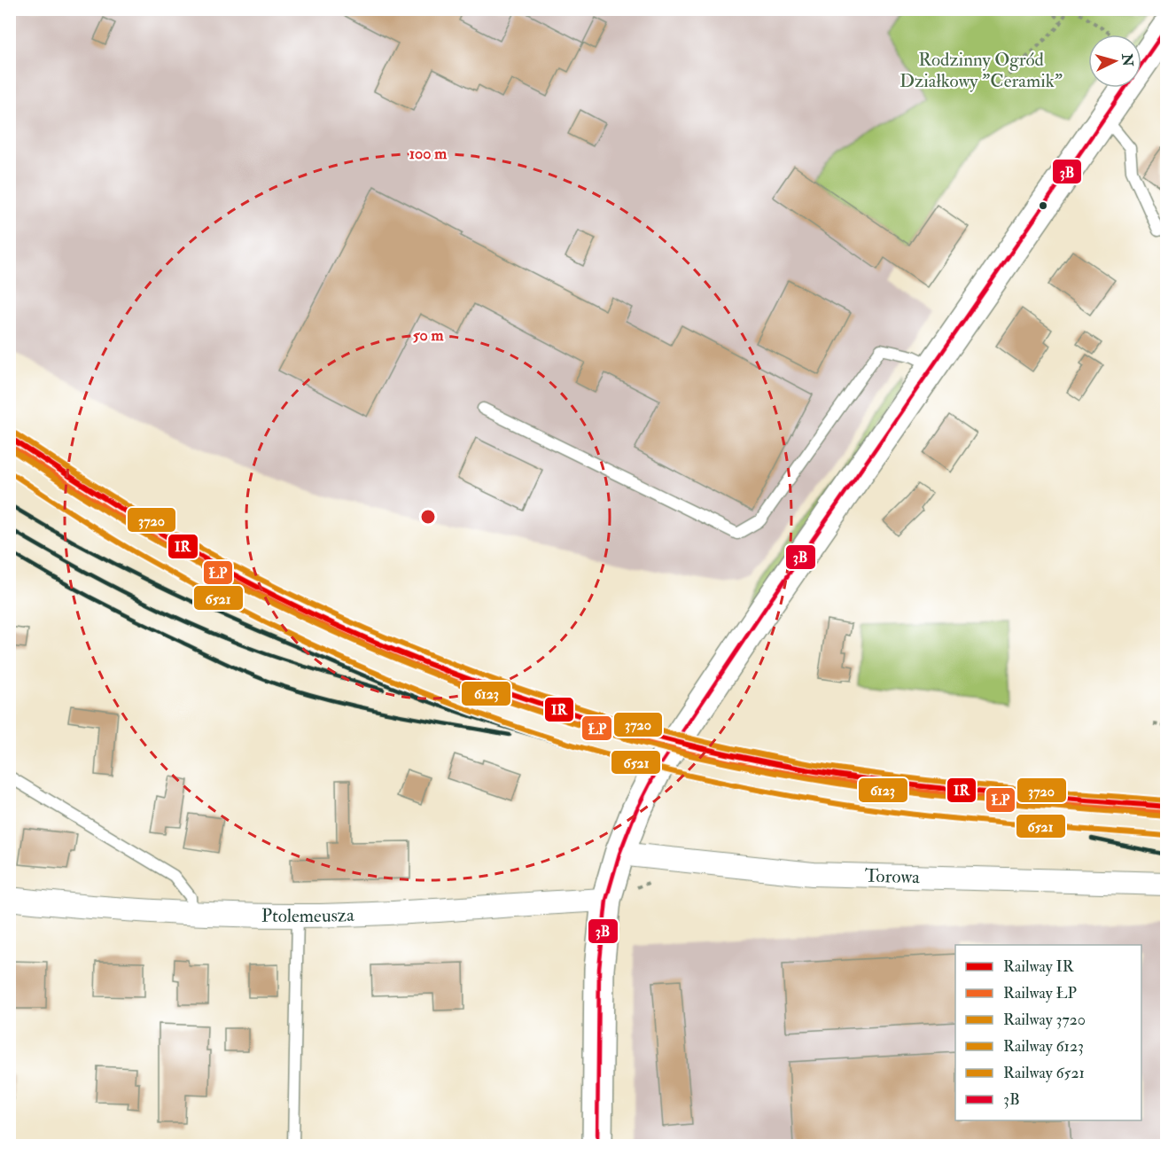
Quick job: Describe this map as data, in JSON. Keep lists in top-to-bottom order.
{
  "streets": {
    "street": ["Torowa", "Ptolemeusza"]
  },
  "parks": ["Rodzinny Ogród Działkowy \"Ceramik\""],
  "lines": [
    "transit line 3B",
    "rail line 3720",
    "rail line IR",
    "rail line ŁP",
    "rail line 6123",
    "rail line 6521"
  ],
  "legend": [
    "Railway IR",
    "Railway ŁP",
    "Railway 3720",
    "Railway 6123",
    "Railway 6521",
    "3B"
  ],
  "north": "right",
  "rings": ["100 m", "50 m"]
}
